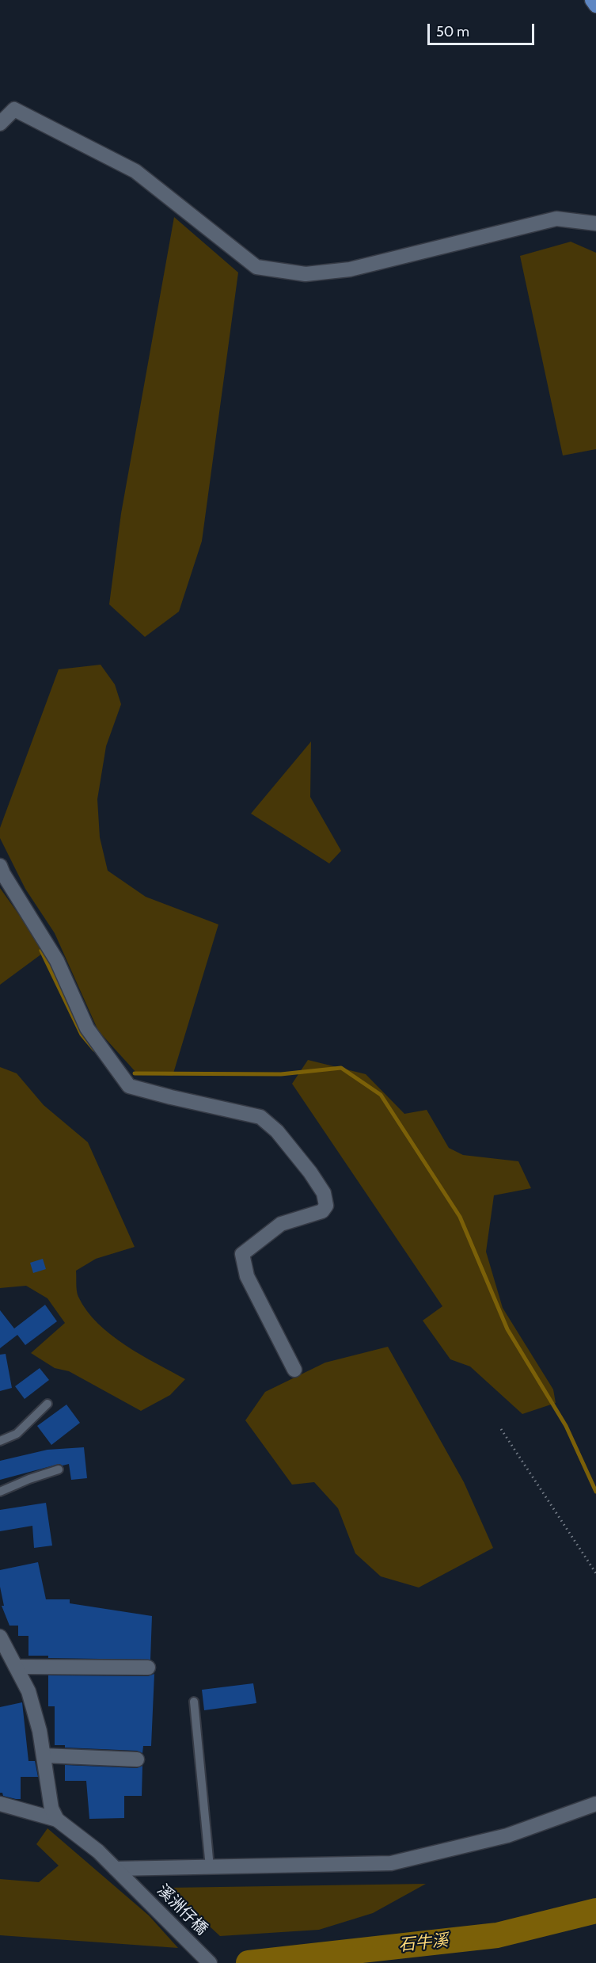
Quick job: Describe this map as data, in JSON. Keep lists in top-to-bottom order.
{
  "streets": {
    "street": ["溪洲仔橋"]
  },
  "water": ["石牛溪"],
  "scale_bar": "50 m"
}
